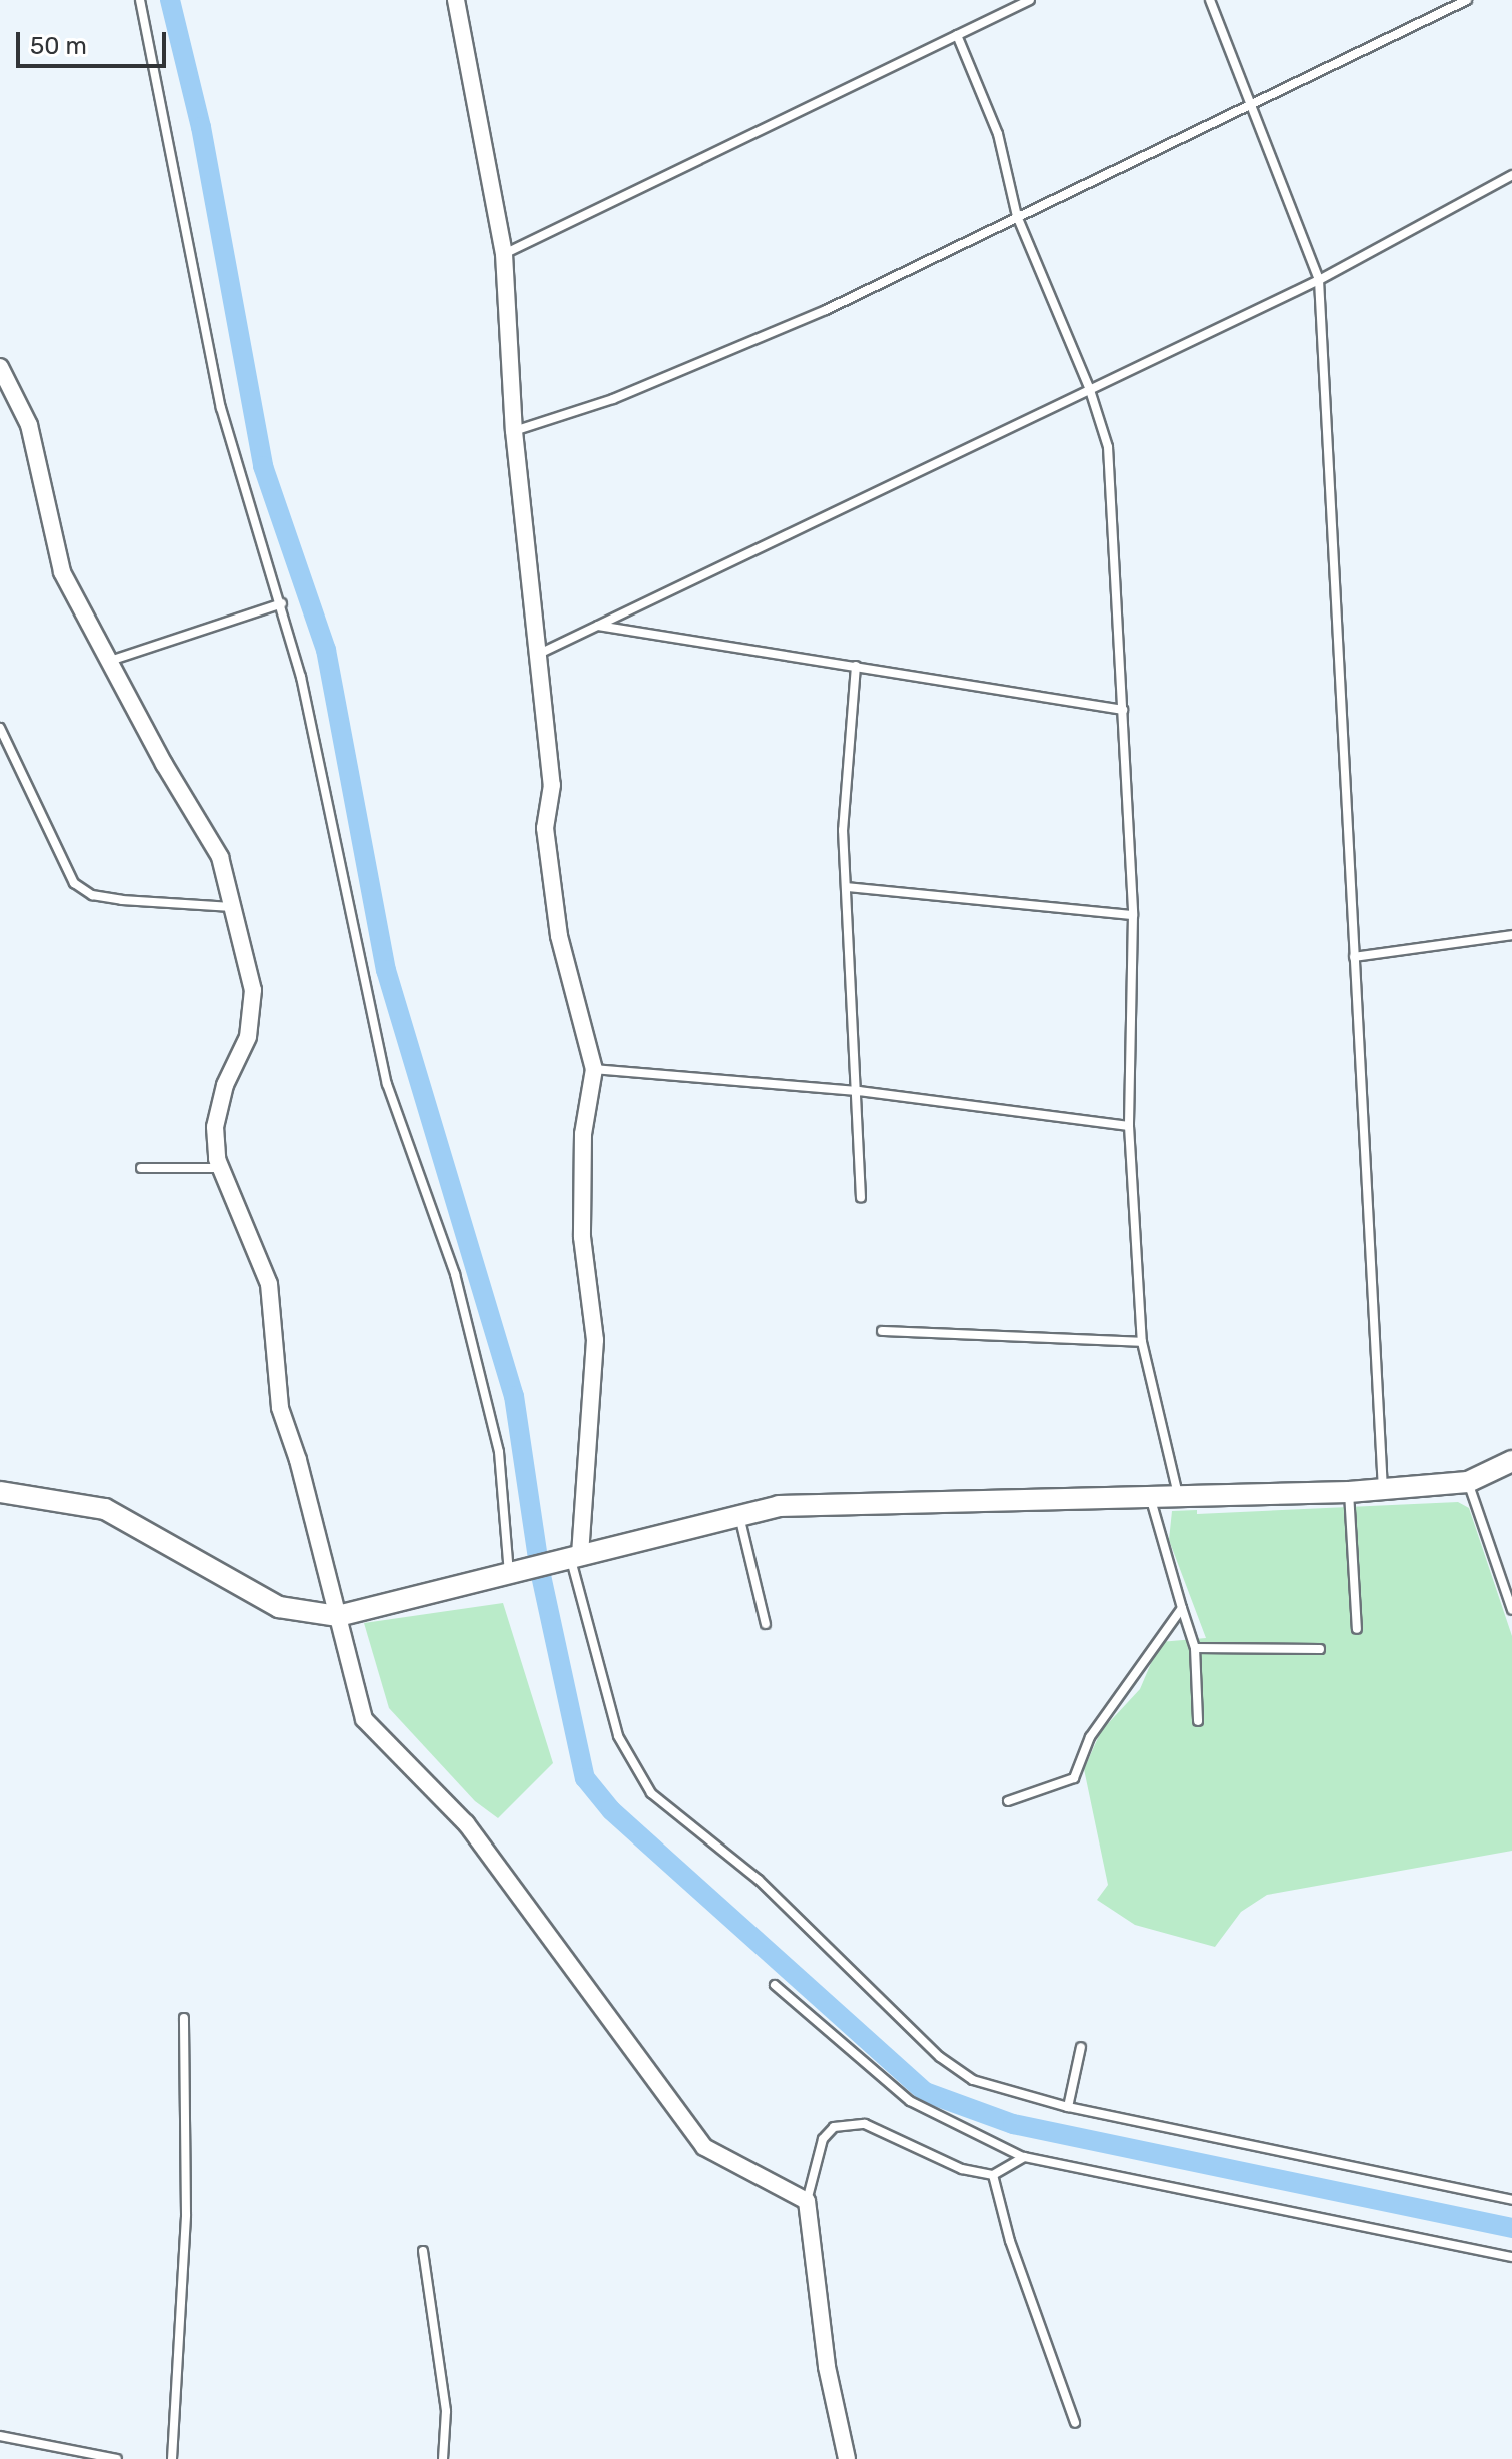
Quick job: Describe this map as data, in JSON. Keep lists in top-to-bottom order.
{
  "scale_bar": "50 m"
}
